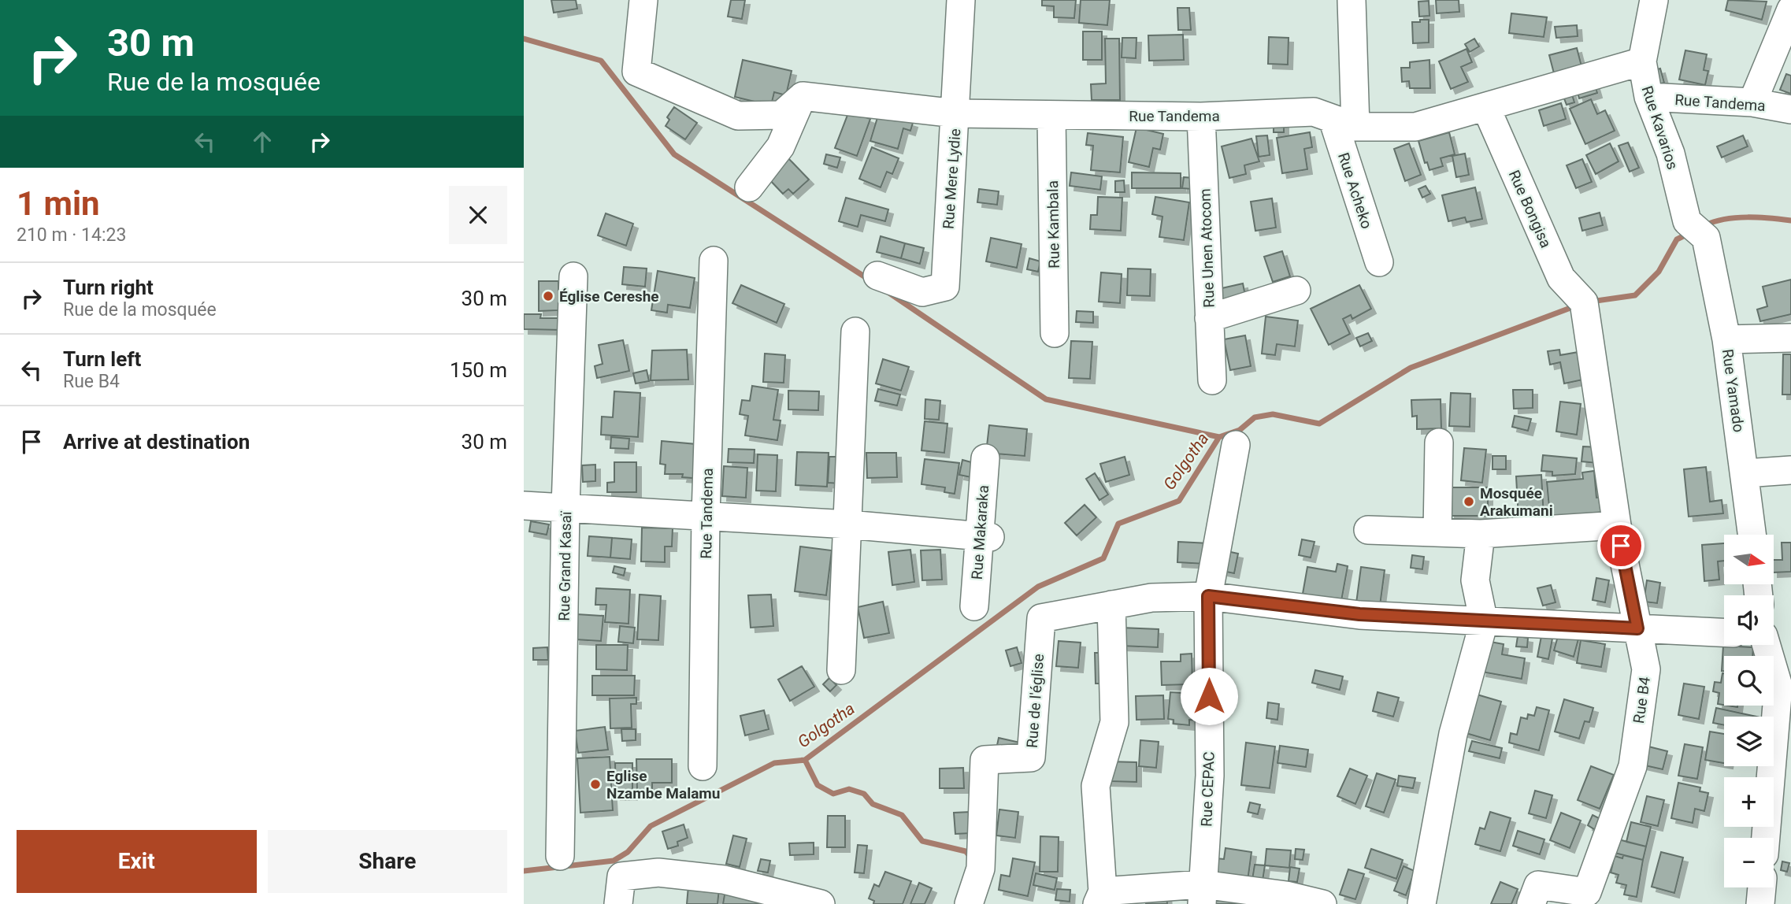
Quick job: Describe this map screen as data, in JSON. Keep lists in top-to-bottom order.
{
  "streets": {
    "street": [
      "Rue Tandema",
      "Rue Kavarios",
      "Rue Mere Lydie",
      "Rue Acheko",
      "Rue Bongisa",
      "Rue Kambala",
      "Rue Unen Atocom",
      "Rue Yamado",
      "Rue Makaraka",
      "Rue Grand Kasaï",
      "Rue B4",
      "Rue de l'église",
      "Rue CEPAC"
    ]
  },
  "crossings": [
    ["Rue Tandema", "Rue Kavarios"],
    ["Rue Tandema", "Rue Mere Lydie"],
    ["Rue Tandema", "Rue Acheko"],
    ["Rue Tandema", "Rue Bongisa"],
    ["Rue Tandema", "Rue Kambala"],
    ["Rue Tandema", "Rue Unen Atocom"],
    ["Rue Kavarios", "Rue Yamado"],
    ["Rue Bongisa", "Rue B4"]
  ],
  "water": ["Golgotha"],
  "places": ["Église Cereshe", "Mosquée Arakumani", "Eglise Nzambe Malamu"],
  "north": "right",
  "page": {
    "turn": ["30 m", "Rue de la mosquée"],
    "heading": ["1 min", "210 m · 14:23"],
    "list": [
      {
        "name": "Turn right",
        "note": "Rue de la mosquée",
        "value": "30 m"
      },
      {
        "name": "Turn left",
        "note": "Rue B4",
        "value": "150 m"
      },
      {
        "name": "Arrive at destination",
        "value": "30 m"
      }
    ],
    "map_buttons": ["+", "−"],
    "buttons": ["Exit", "Share"]
  }
}
